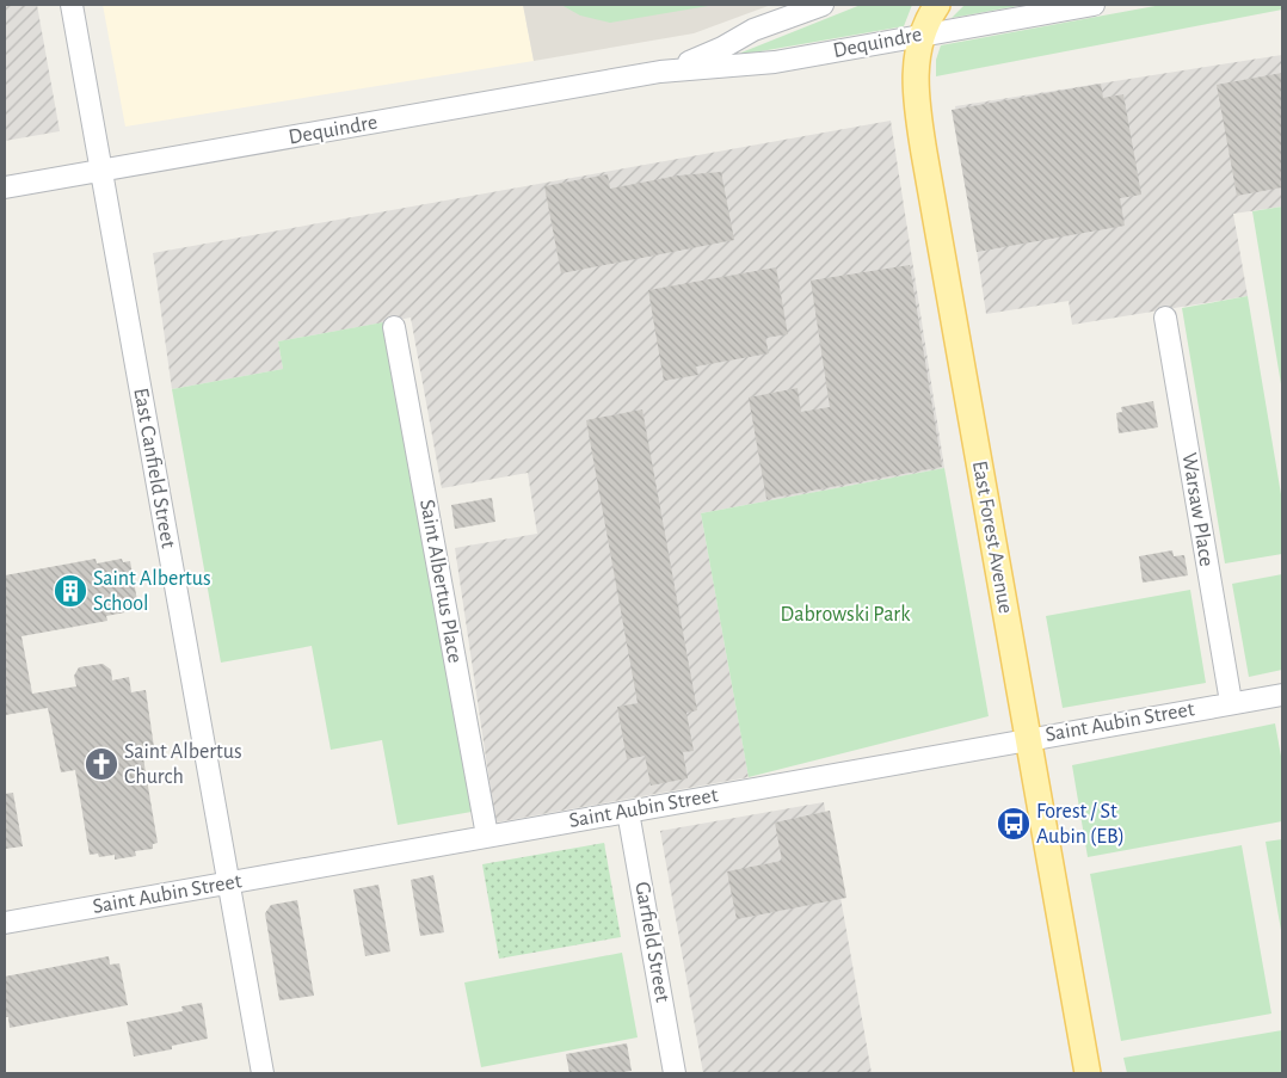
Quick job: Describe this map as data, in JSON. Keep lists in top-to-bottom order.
{
  "streets": {
    "main road": ["East Forest Avenue"],
    "street": [
      "Dequindre",
      "East Canfield Street",
      "Warsaw Place",
      "Saint Albertus Place",
      "Saint Aubin Street",
      "Garfield Street"
    ]
  },
  "crossings": [
    ["Dequindre", "East Canfield Street"],
    ["Dequindre", "East Forest Avenue"],
    ["East Canfield Street", "Saint Aubin Street"],
    ["Warsaw Place", "Saint Aubin Street"],
    ["East Forest Avenue", "Saint Aubin Street"],
    ["Saint Albertus Place", "Saint Aubin Street"],
    ["Saint Aubin Street", "Garfield Street"]
  ],
  "parks": ["Dabrowski Park"],
  "places": {
    "building": ["Saint Albertus School"],
    "church": ["Saint Albertus Church"],
    "bus stop": ["Forest / St Aubin (EB)"]
  }
}
